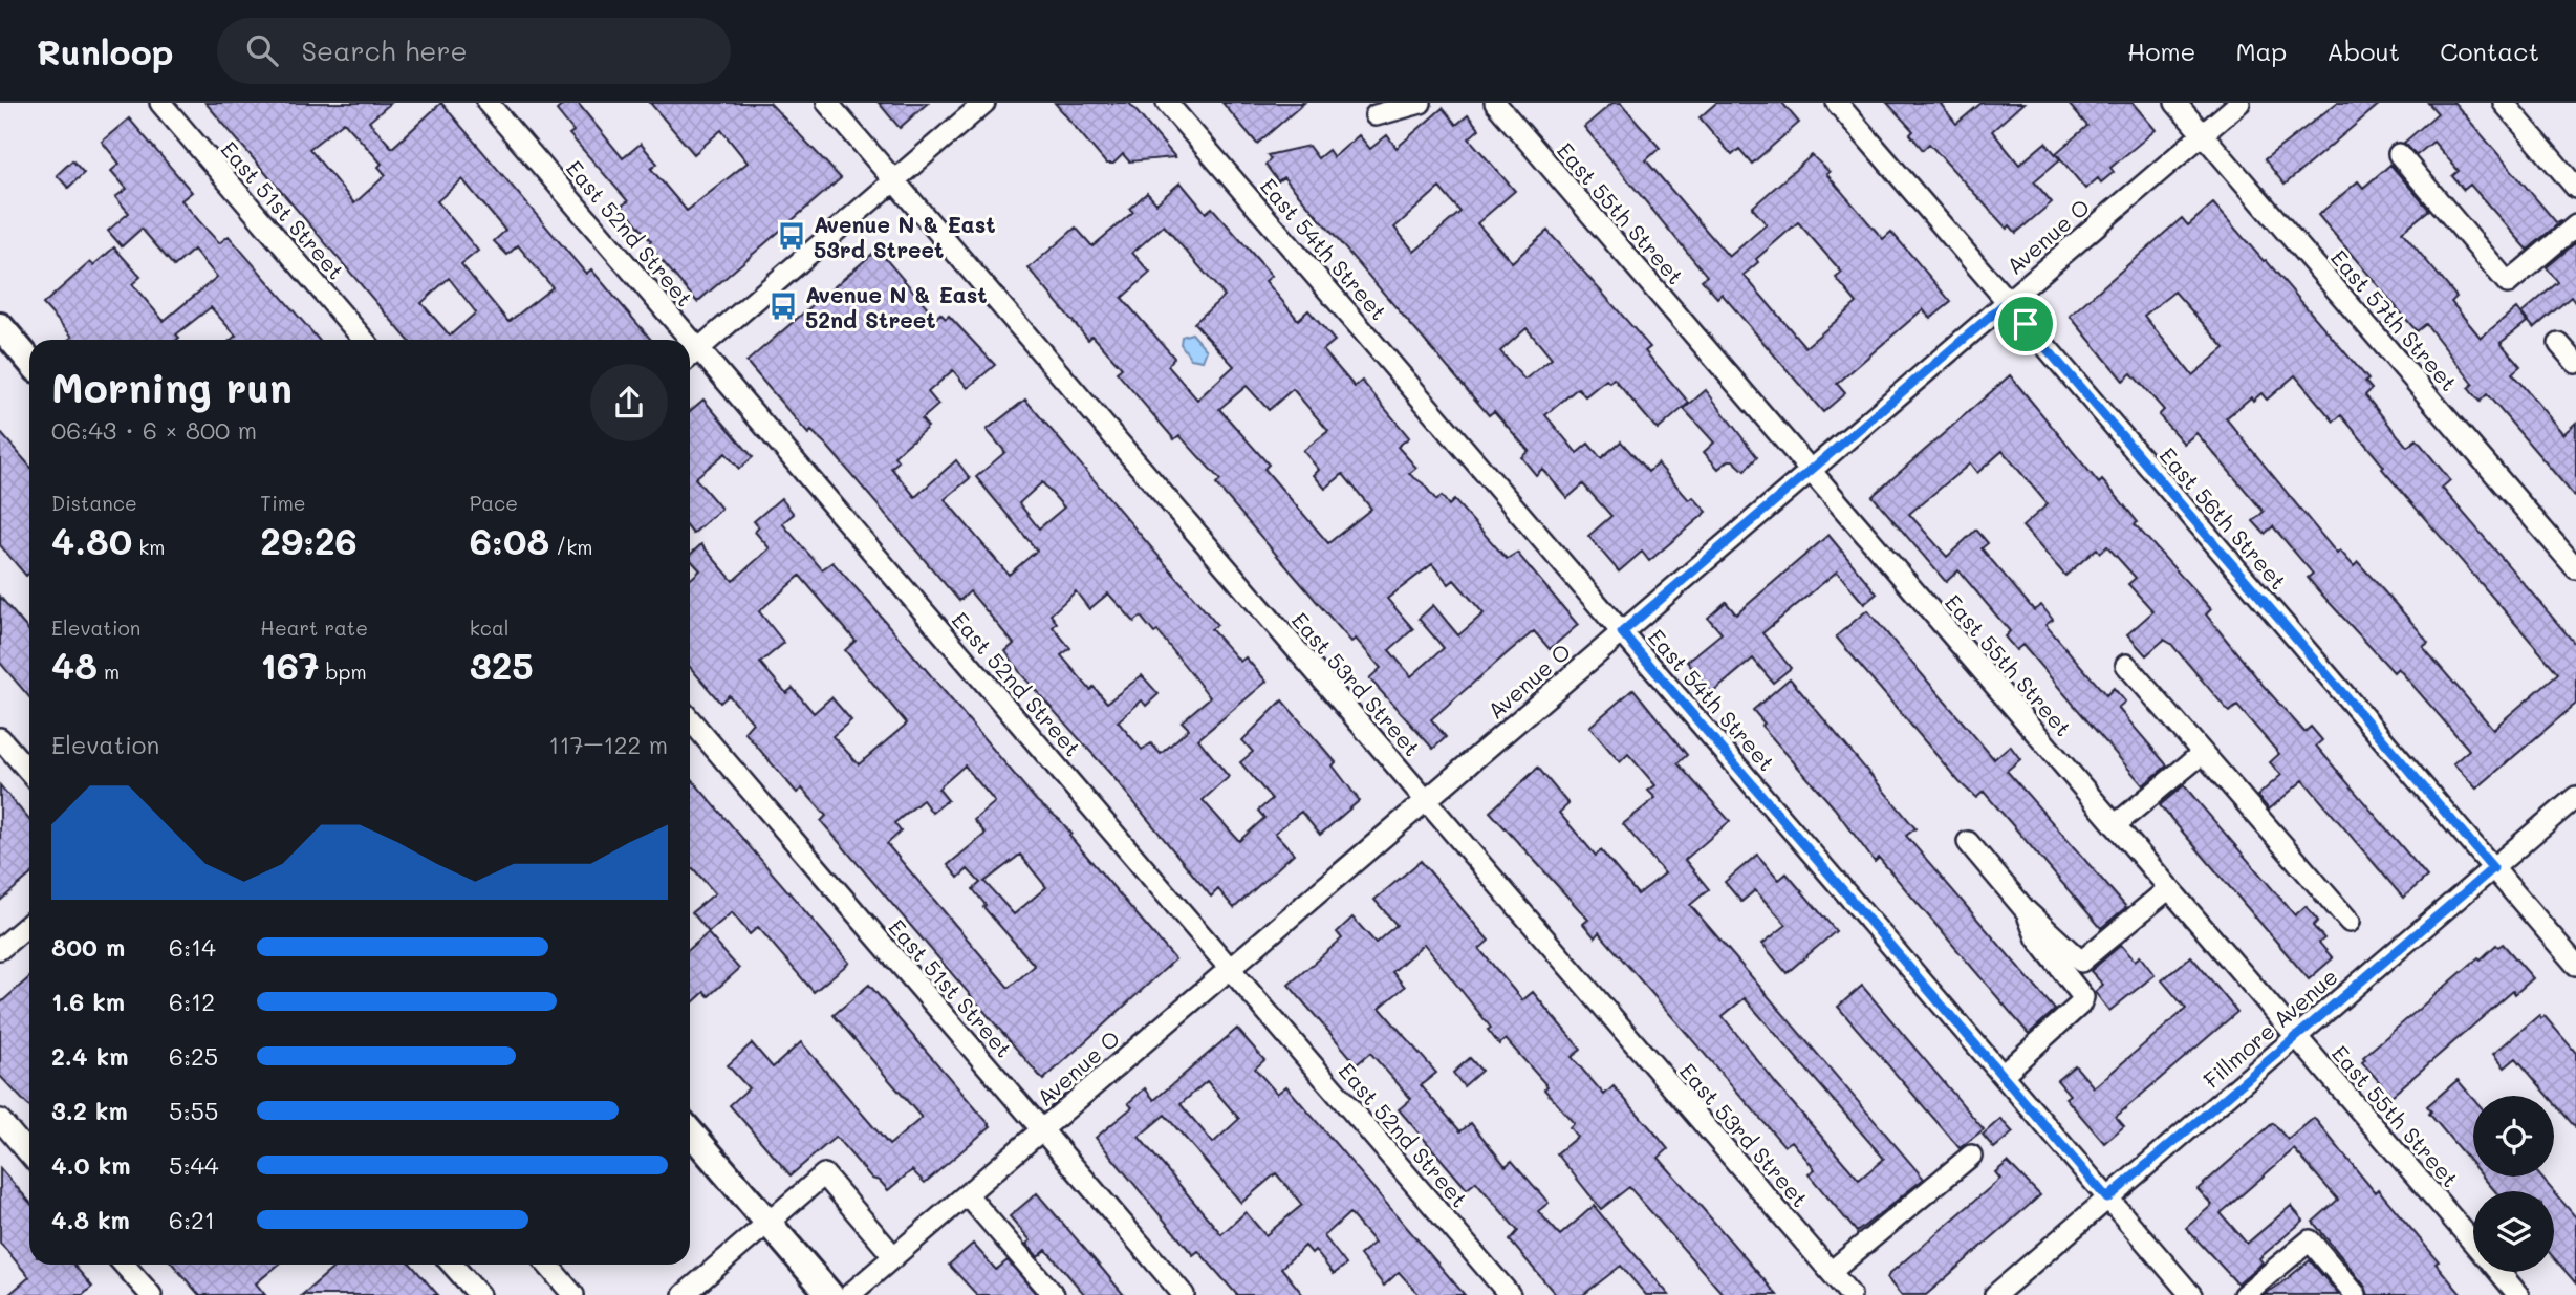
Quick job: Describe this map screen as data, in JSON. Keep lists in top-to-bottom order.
{
  "streets": {
    "street": [
      "East 51st Street",
      "East 55th Street",
      "East 52nd Street",
      "Avenue O",
      "East 54th Street",
      "East 57th Street",
      "East 56th Street",
      "East 53rd Street",
      "Fillmore Avenue"
    ]
  },
  "crossings": [
    ["East 51st Street", "Avenue O"],
    ["East 55th Street", "Avenue O"],
    ["East 55th Street", "Fillmore Avenue"],
    ["East 52nd Street", "Avenue O"],
    ["Avenue O", "East 54th Street"],
    ["Avenue O", "East 57th Street"],
    ["Avenue O", "East 56th Street"],
    ["Avenue O", "East 53rd Street"],
    ["East 54th Street", "Fillmore Avenue"],
    ["East 56th Street", "Fillmore Avenue"]
  ],
  "places": {
    "bus stop": ["Avenue N & East 53rd Street", "Avenue N & East 52nd Street"]
  },
  "page": {
    "header": "Runloop",
    "search": "Search here",
    "nav": [
      "Home",
      "Map",
      "About",
      "Contact"
    ],
    "heading": ["Morning run", "06:43 · 6 × 800 m"],
    "stats": [
      ["Distance", "4.80 km"],
      ["Time", "29:26"],
      ["Pace", "6:08 /km"],
      ["Elevation", "48 m"],
      ["Heart rate", "167 bpm"],
      ["kcal", "325"]
    ],
    "chart": ["Elevation", "117–122 m"],
    "list": [
      {
        "name": "800 m",
        "note": "6:14"
      },
      {
        "name": "1.6 km",
        "note": "6:12"
      },
      {
        "name": "2.4 km",
        "note": "6:25"
      },
      {
        "name": "3.2 km",
        "note": "5:55"
      },
      {
        "name": "4.0 km",
        "note": "5:44"
      },
      {
        "name": "4.8 km",
        "note": "6:21"
      }
    ]
  }
}
